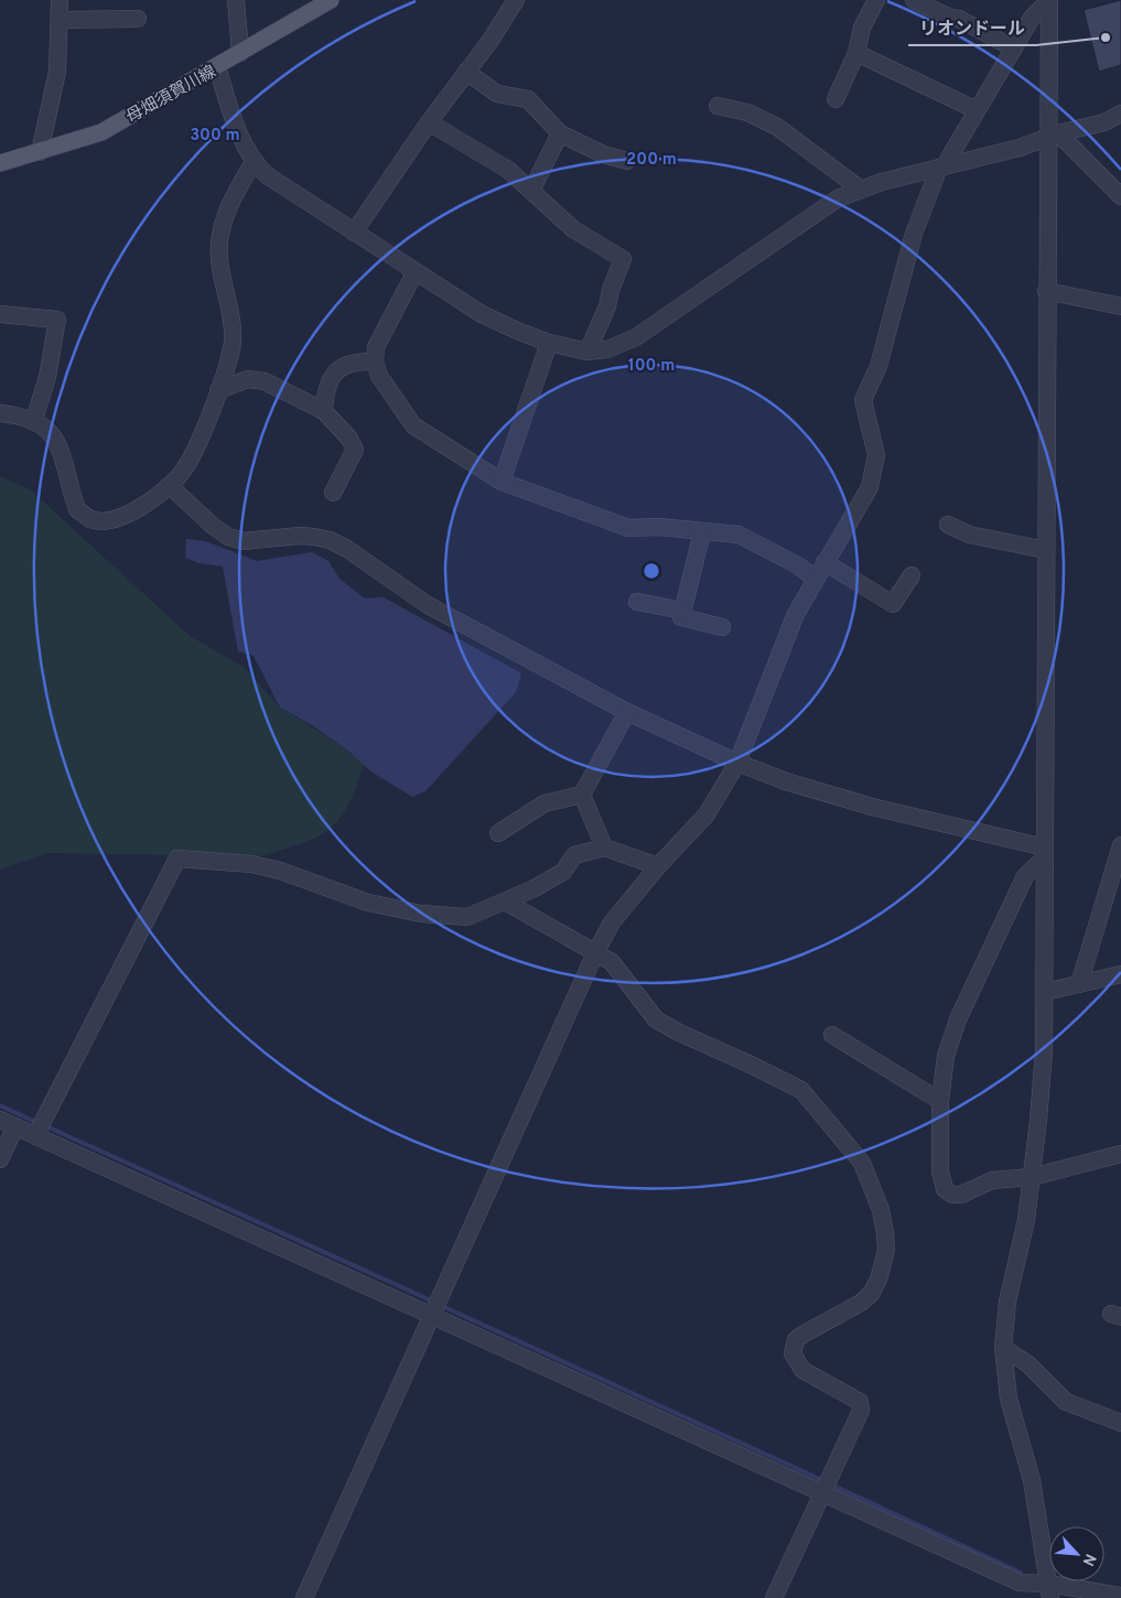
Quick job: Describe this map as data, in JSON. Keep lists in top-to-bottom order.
{
  "streets": {
    "main road": ["母畑須賀川線"]
  },
  "places": ["リオンドール"],
  "north": "bottom right",
  "rings": ["300 m", "200 m", "100 m"]
}
